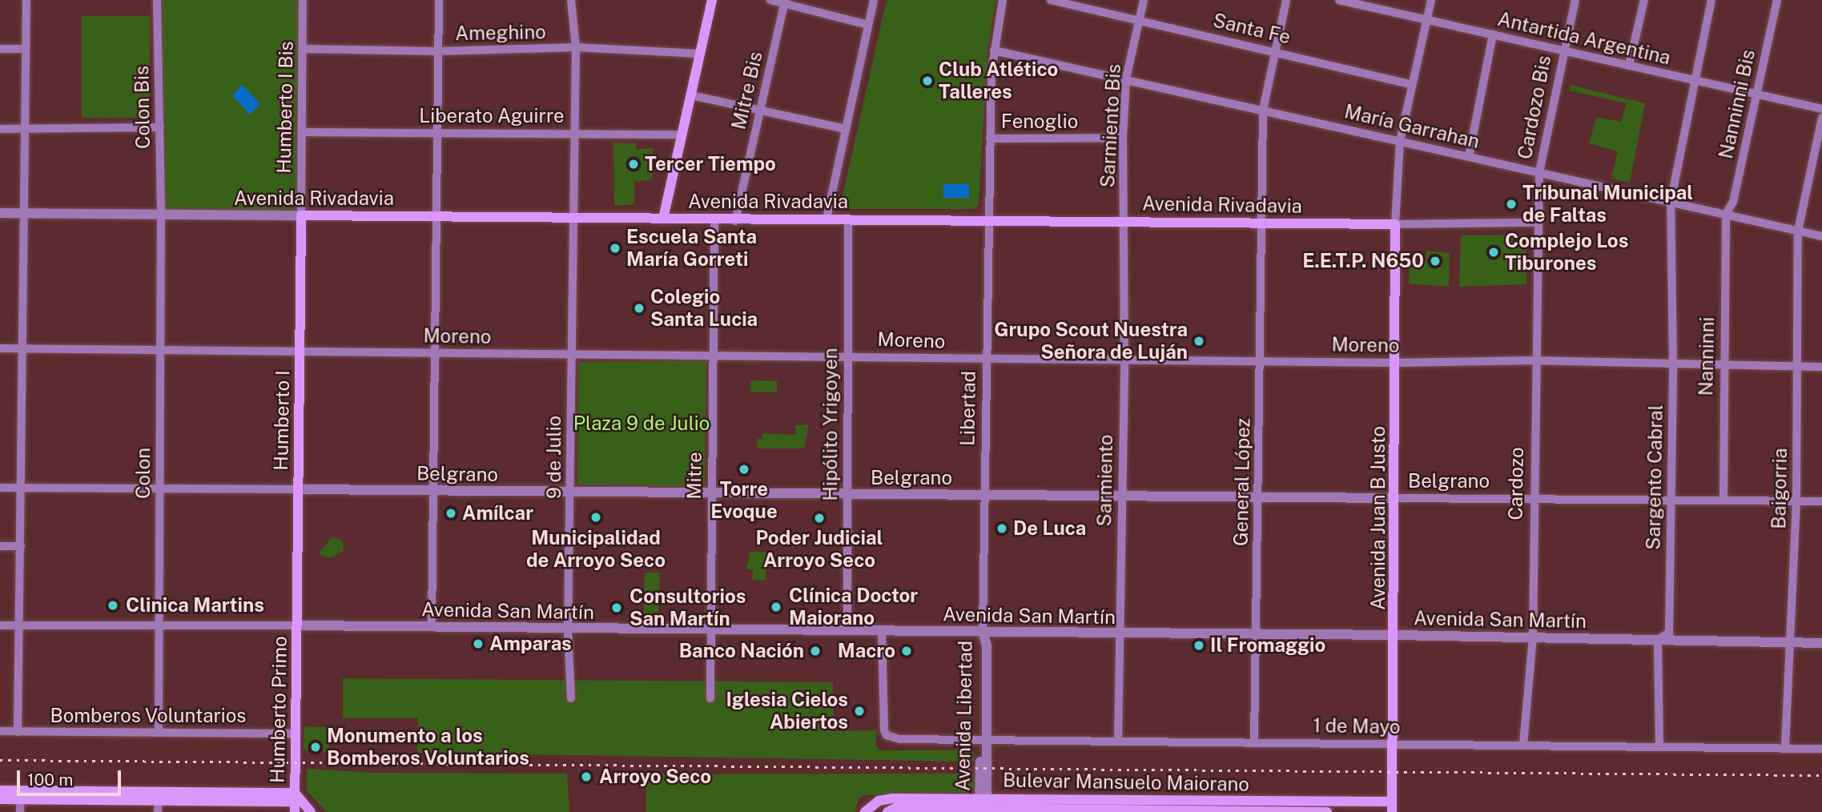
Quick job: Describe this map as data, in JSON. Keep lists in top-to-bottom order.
{
  "streets": {
    "main road": [
      "Avenida Rivadavia",
      "Humberto I",
      "Avenida Juan B Justo",
      "Humberto Primo",
      "Bulevar Mansuelo Maiorano"
    ],
    "street": [
      "Santa Fe",
      "Ameghino",
      "Antartida Argentina",
      "Mitre Bis",
      "Nanninni Bis",
      "Colon Bis",
      "Humberto I Bis",
      "Cardozo Bis",
      "Liberato Aguirre",
      "Fenoglio",
      "Sarmiento Bis",
      "María Garrahan",
      "Moreno",
      "Nanninni",
      "Libertad",
      "Hipólito Yrigoyen",
      "9 de Julio",
      "Colon",
      "Belgrano",
      "Mitre",
      "Sargento Cabral",
      "Sarmiento",
      "General López",
      "Cardozo",
      "Baigorria",
      "Avenida San Martín",
      "Bomberos Voluntarios",
      "Avenida Libertad",
      "1 de Mayo"
    ]
  },
  "crossings": [
    ["Santa Fe", "Sarmiento Bis"],
    ["Santa Fe", "General López"],
    ["Ameghino", "Humberto I Bis"],
    ["Ameghino", "9 de Julio"],
    ["Antartida Argentina", "Nanninni Bis"],
    ["Antartida Argentina", "Cardozo Bis"],
    ["Antartida Argentina", "Sargento Cabral"],
    ["Mitre Bis", "Avenida Rivadavia"],
    ["Nanninni Bis", "María Garrahan"],
    ["Nanninni Bis", "Nanninni"],
    ["Colon Bis", "Avenida Rivadavia"],
    ["Colon Bis", "Colon"],
    ["Humberto I Bis", "Liberato Aguirre"],
    ["Humberto I Bis", "Avenida Rivadavia"],
    ["Humberto I Bis", "Humberto I"],
    ["Cardozo Bis", "María Garrahan"],
    ["Cardozo Bis", "Avenida Rivadavia"],
    ["Cardozo Bis", "Cardozo"],
    ["Liberato Aguirre", "9 de Julio"],
    ["Fenoglio", "Sarmiento Bis"],
    ["Fenoglio", "Libertad"],
    ["Sarmiento Bis", "María Garrahan"],
    ["Sarmiento Bis", "Avenida Rivadavia"],
    ["Sarmiento Bis", "Sarmiento"],
    ["María Garrahan", "Nanninni"],
    ["María Garrahan", "Libertad"],
    ["María Garrahan", "Sargento Cabral"],
    ["María Garrahan", "General López"],
    ["María Garrahan", "Baigorria"],
    ["Avenida Rivadavia", "Libertad"],
    ["Avenida Rivadavia", "Humberto I"],
    ["Avenida Rivadavia", "Hipólito Yrigoyen"],
    ["Avenida Rivadavia", "9 de Julio"],
    ["Avenida Rivadavia", "Colon"],
    ["Avenida Rivadavia", "Mitre"],
    ["Avenida Rivadavia", "Sarmiento"],
    ["Avenida Rivadavia", "General López"],
    ["Avenida Rivadavia", "Cardozo"],
    ["Avenida Rivadavia", "Avenida Juan B Justo"],
    ["Moreno", "Nanninni"],
    ["Moreno", "Libertad"],
    ["Moreno", "Humberto I"],
    ["Moreno", "Hipólito Yrigoyen"],
    ["Moreno", "9 de Julio"],
    ["Moreno", "Colon"],
    ["Moreno", "Mitre"],
    ["Moreno", "Sargento Cabral"],
    ["Moreno", "Sarmiento"],
    ["Moreno", "General López"],
    ["Moreno", "Cardozo"],
    ["Moreno", "Baigorria"],
    ["Moreno", "Avenida Juan B Justo"],
    ["Nanninni", "Belgrano"],
    ["Libertad", "Belgrano"],
    ["Libertad", "Avenida San Martín"],
    ["Libertad", "Avenida Libertad"],
    ["Humberto I", "Belgrano"],
    ["Humberto I", "Avenida San Martín"],
    ["Humberto I", "Humberto Primo"],
    ["Hipólito Yrigoyen", "Belgrano"],
    ["Hipólito Yrigoyen", "Avenida San Martín"],
    ["9 de Julio", "Belgrano"],
    ["9 de Julio", "Avenida San Martín"],
    ["Colon", "Belgrano"],
    ["Colon", "Avenida San Martín"],
    ["Colon", "Bomberos Voluntarios"],
    ["Belgrano", "Mitre"],
    ["Belgrano", "Sargento Cabral"],
    ["Belgrano", "Sarmiento"],
    ["Belgrano", "General López"],
    ["Belgrano", "Cardozo"],
    ["Belgrano", "Baigorria"],
    ["Belgrano", "Avenida Juan B Justo"],
    ["Mitre", "Avenida San Martín"],
    ["Sargento Cabral", "Avenida San Martín"],
    ["Sargento Cabral", "1 de Mayo"],
    ["Sarmiento", "Avenida San Martín"],
    ["Sarmiento", "1 de Mayo"],
    ["General López", "Avenida San Martín"],
    ["General López", "1 de Mayo"],
    ["Cardozo", "Avenida San Martín"],
    ["Cardozo", "1 de Mayo"],
    ["Baigorria", "Avenida San Martín"],
    ["Baigorria", "1 de Mayo"],
    ["Avenida Juan B Justo", "Avenida San Martín"],
    ["Avenida Juan B Justo", "1 de Mayo"],
    ["Avenida Juan B Justo", "Bulevar Mansuelo Maiorano"],
    ["Avenida San Martín", "Humberto Primo"],
    ["Avenida San Martín", "Avenida Libertad"],
    ["Avenida San Martín", "1 de Mayo"],
    ["Humberto Primo", "Bomberos Voluntarios"],
    ["Avenida Libertad", "1 de Mayo"],
    ["Avenida Libertad", "Bulevar Mansuelo Maiorano"]
  ],
  "parks": ["Plaza 9 de Julio"],
  "places": [
    "Club Atlético Talleres",
    "Tercer Tiempo",
    "Tribunal Municipal de Faltas",
    "Escuela Santa María Gorreti",
    "Complejo Los Tiburones",
    "E.E.T.P. N650",
    "Colegio Santa Lucia",
    "Grupo Scout Nuestra Señora de Luján",
    "Torre Evoque",
    "Amílcar",
    "Municipalidad de Arroyo Seco",
    "Poder Judicial Arroyo Seco",
    "De Luca",
    "Clinica Martins",
    "Clínica Doctor Maiorano",
    "Consultorios San Martín",
    "Amparas",
    "Il Fromaggio",
    "Banco Nación",
    "Macro",
    "Iglesia Cielos Abiertos",
    "Monumento a los Bomberos Voluntarios",
    "Arroyo Seco"
  ],
  "scale_bar": "100 m"
}
